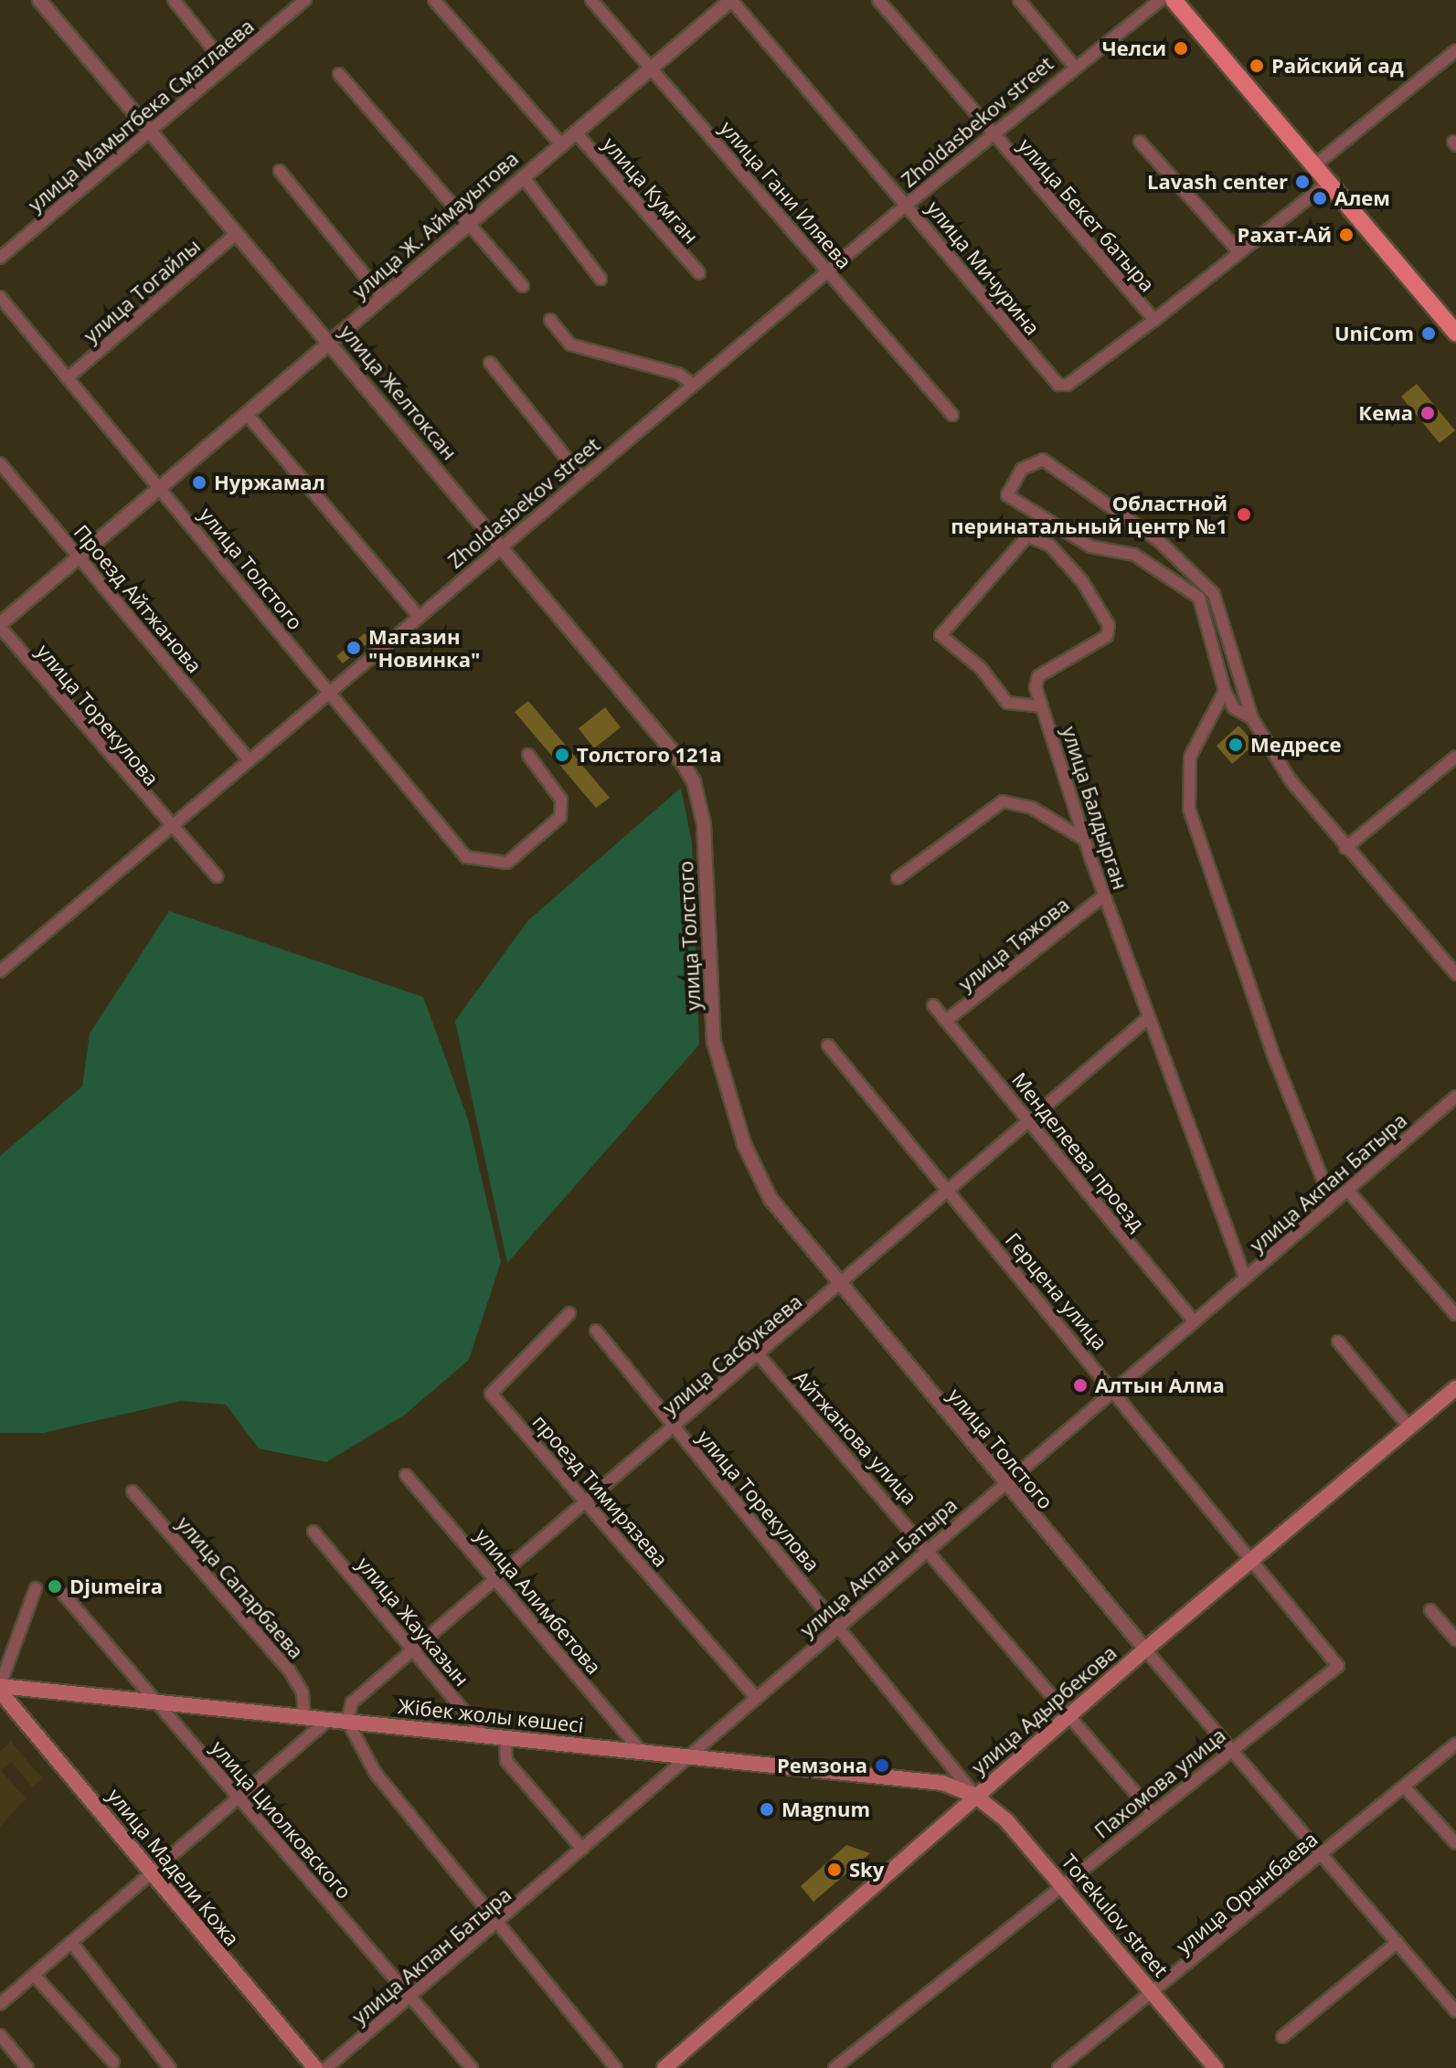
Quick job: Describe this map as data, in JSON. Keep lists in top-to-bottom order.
{
  "streets": {
    "main road": [
      "улица Адырбекова",
      "Жібек жолы көшесі",
      "улица Мадели Кожа",
      "Torekulov street"
    ],
    "street": [
      "улица Мамытбека Сматлаева",
      "Zholdasbekov street",
      "улица Кумган",
      "улица Гани Иляева",
      "улица Бекет батыра",
      "улица Ж. Аймауытова",
      "улица Мичурина",
      "улица Тогайлы",
      "улица Желтоксан",
      "улица Толстого",
      "Проезд Айтжанова",
      "улица Торекулова",
      "улица Балдырган",
      "улица Тяжова",
      "Менделеева проезд",
      "улица Акпан Батыра",
      "Герцена улица",
      "улица Сасбукаева",
      "Айтжанова улица",
      "проезд Тимирязева",
      "улица Сапарбаева",
      "улица Алимбетова",
      "улица Жауказын",
      "Пахомова улица",
      "улица Циолковского",
      "улица Орынбаева"
    ]
  },
  "crossings": [
    ["улица Мамытбека Сматлаева", "улица Желтоксан"],
    ["Zholdasbekov street", "улица Гани Иляева"],
    ["Zholdasbekov street", "улица Бекет батыра"],
    ["Zholdasbekov street", "улица Мичурина"],
    ["Zholdasbekov street", "улица Желтоксан"],
    ["Zholdasbekov street", "улица Толстого"],
    ["Zholdasbekov street", "Проезд Айтжанова"],
    ["Zholdasbekov street", "улица Торекулова"],
    ["улица Кумган", "улица Ж. Аймауытова"],
    ["улица Гани Иляева", "улица Ж. Аймауытова"],
    ["улица Бекет батыра", "улица Мичурина"],
    ["улица Ж. Аймауытова", "улица Мичурина"],
    ["улица Ж. Аймауытова", "улица Желтоксан"],
    ["улица Ж. Аймауытова", "улица Толстого"],
    ["улица Ж. Аймауытова", "Проезд Айтжанова"],
    ["улица Ж. Аймауытова", "улица Торекулова"],
    ["улица Тогайлы", "улица Желтоксан"],
    ["улица Тогайлы", "улица Толстого"],
    ["улица Желтоксан", "улица Толстого"],
    ["улица Толстого", "улица Акпан Батыра"],
    ["улица Толстого", "улица Сасбукаева"],
    ["улица Толстого", "улица Адырбекова"],
    ["улица Толстого", "Пахомова улица"],
    ["улица Толстого", "улица Орынбаева"],
    ["улица Торекулова", "улица Акпан Батыра"],
    ["улица Торекулова", "улица Сасбукаева"],
    ["улица Торекулова", "улица Адырбекова"],
    ["улица Торекулова", "Жібек жолы көшесі"],
    ["улица Торекулова", "Torekulov street"],
    ["улица Балдырган", "улица Тяжова"],
    ["улица Балдырган", "улица Акпан Батыра"],
    ["улица Балдырган", "улица Сасбукаева"],
    ["улица Тяжова", "Менделеева проезд"],
    ["Менделеева проезд", "улица Акпан Батыра"],
    ["Менделеева проезд", "улица Сасбукаева"],
    ["улица Акпан Батыра", "Герцена улица"],
    ["улица Акпан Батыра", "Айтжанова улица"],
    ["улица Акпан Батыра", "проезд Тимирязева"],
    ["улица Акпан Батыра", "Жібек жолы көшесі"],
    ["улица Акпан Батыра", "улица Циолковского"],
    ["Герцена улица", "улица Сасбукаева"],
    ["Герцена улица", "улица Адырбекова"],
    ["Герцена улица", "Пахомова улица"],
    ["улица Сасбукаева", "Айтжанова улица"],
    ["улица Сасбукаева", "проезд Тимирязева"],
    ["улица Сасбукаева", "улица Алимбетова"],
    ["улица Сасбукаева", "улица Жауказын"],
    ["улица Сасбукаева", "Жібек жолы көшесі"],
    ["Айтжанова улица", "улица Адырбекова"],
    ["Айтжанова улица", "Пахомова улица"],
    ["улица Сапарбаева", "Жібек жолы көшесі"],
    ["улица Алимбетова", "Жібек жолы көшесі"],
    ["улица Жауказын", "Жібек жолы көшесі"],
    ["улица Адырбекова", "Жібек жолы көшесі"],
    ["улица Адырбекова", "Torekulov street"],
    ["Жібек жолы көшесі", "улица Циолковского"],
    ["Жібек жолы көшесі", "Torekulov street"],
    ["Пахомова улица", "Torekulov street"],
    ["улица Орынбаева", "Torekulov street"]
  ],
  "places": [
    "Челси",
    "Райский сад",
    "Lavash center",
    "Алем",
    "Рахат-Ай",
    "UniCom",
    "Кема",
    "Нуржамал",
    "Областной перинатальный центр №1",
    "Магазин \"Новинка\"",
    "Медресе",
    "Толстого 121а",
    "Алтын Алма",
    "Djumeira",
    "Ремзона",
    "Magnum",
    "Sky"
  ]
}
